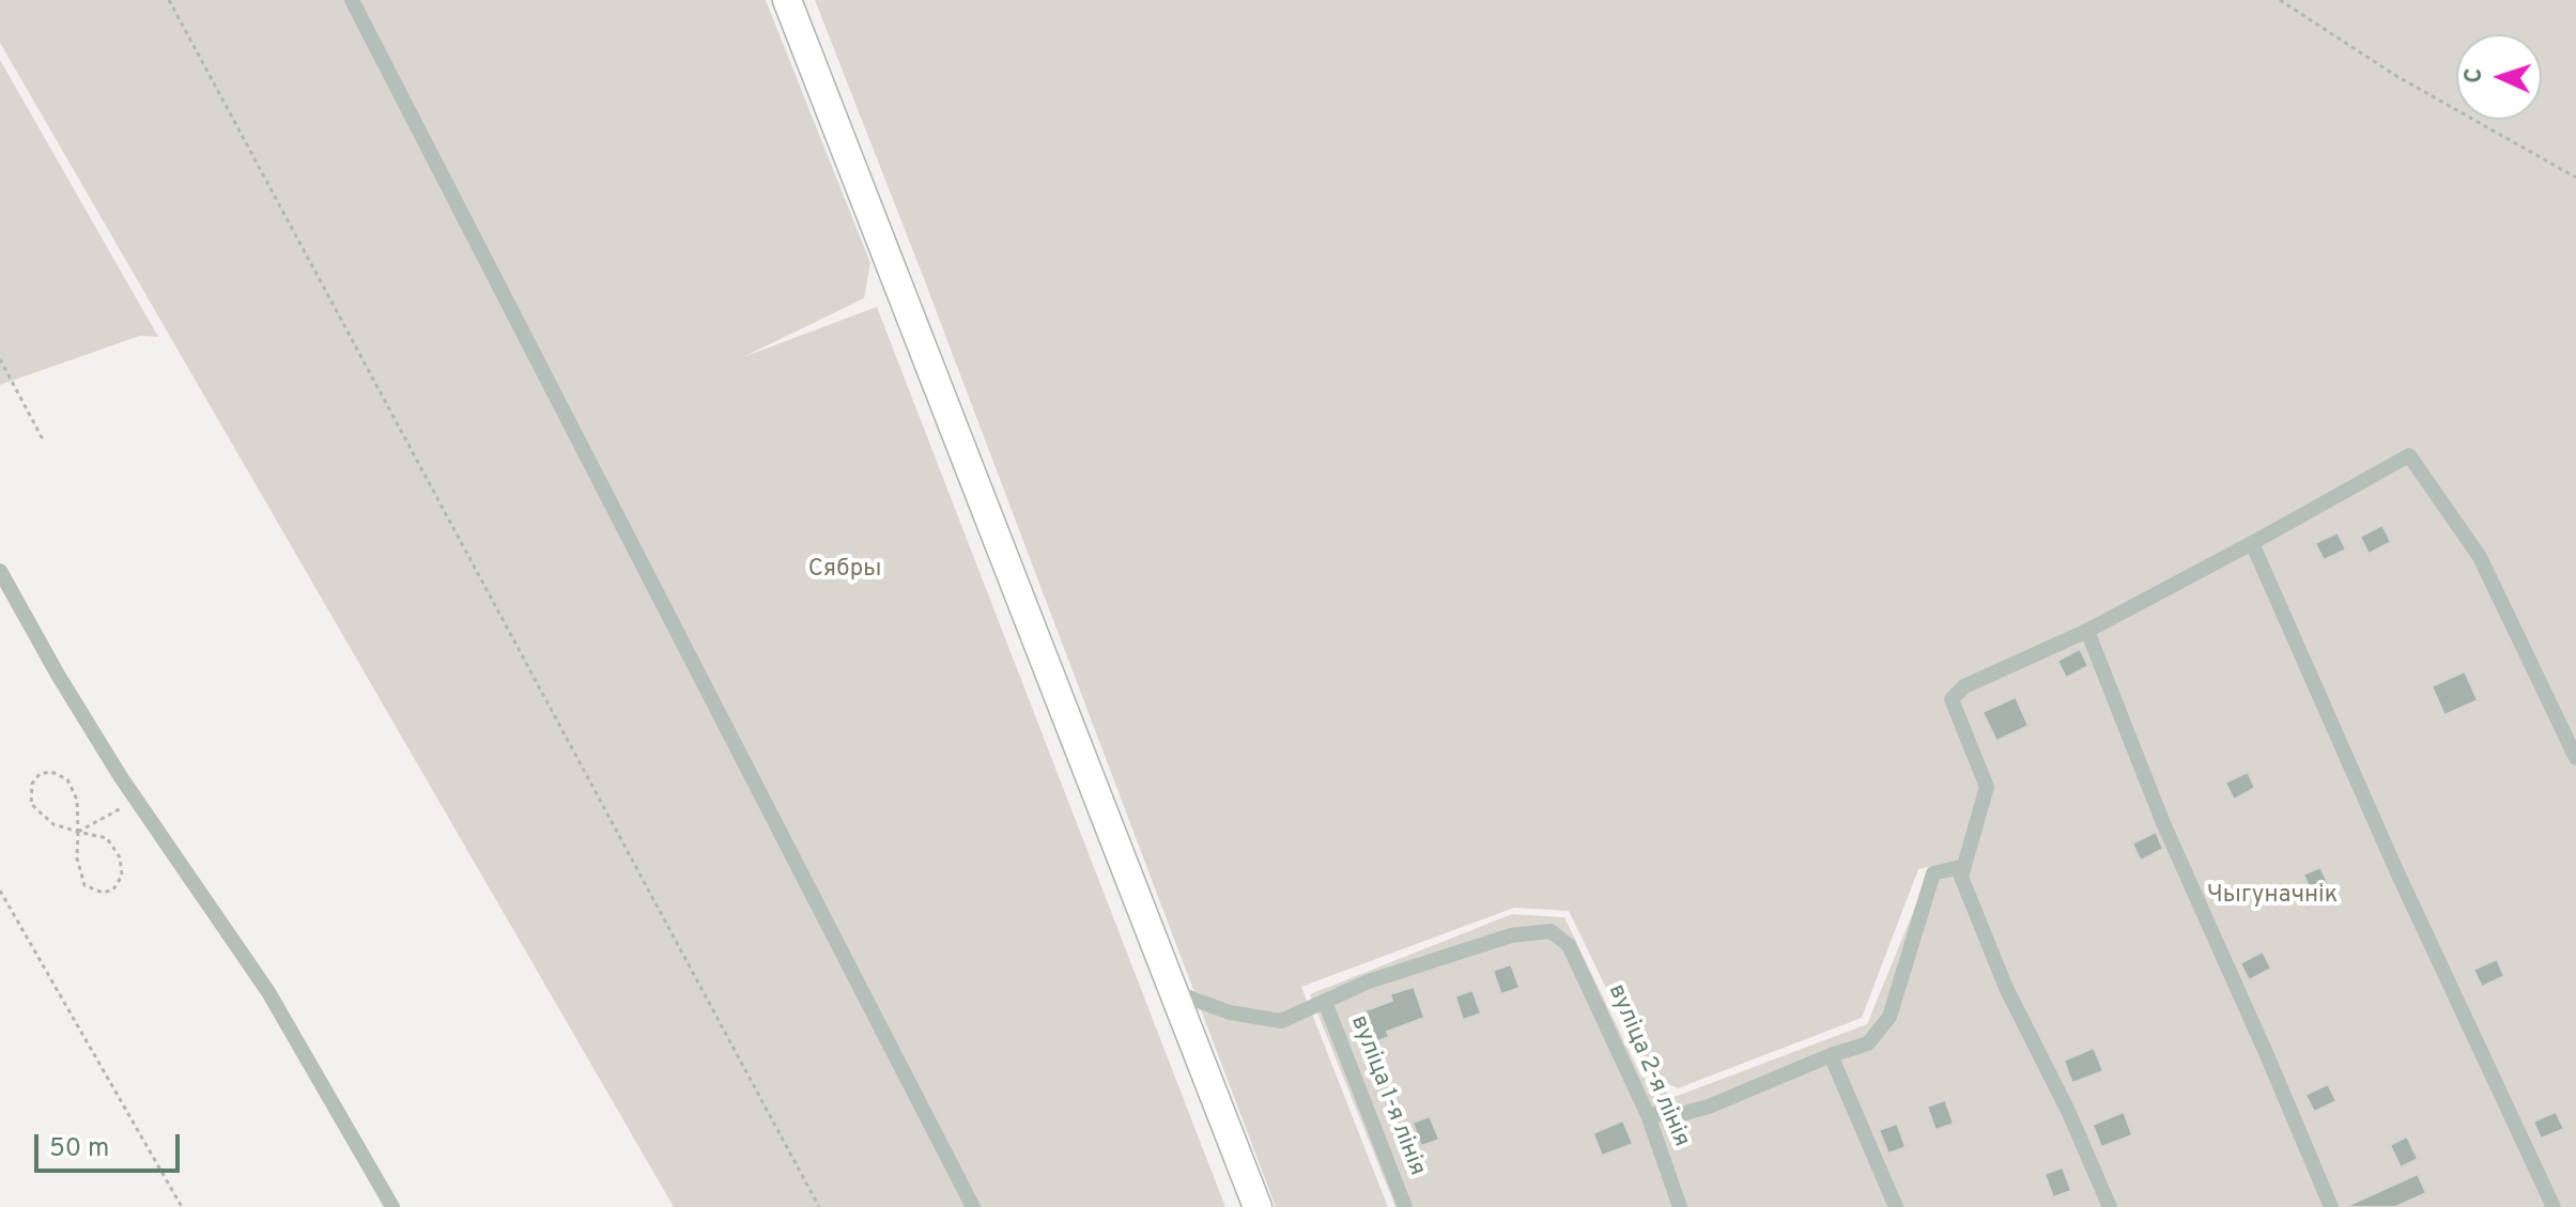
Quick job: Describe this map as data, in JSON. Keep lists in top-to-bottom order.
{
  "streets": {
    "lane": ["вуліца 2-я лінія", "вуліца 1-я лінія"]
  },
  "crossings": [
    ["вуліца 2-я лінія", "вуліца 1-я лінія"]
  ],
  "parks": ["Сябры", "Чыгуначнік"],
  "scale_bar": "50 m",
  "north": "left"
}
